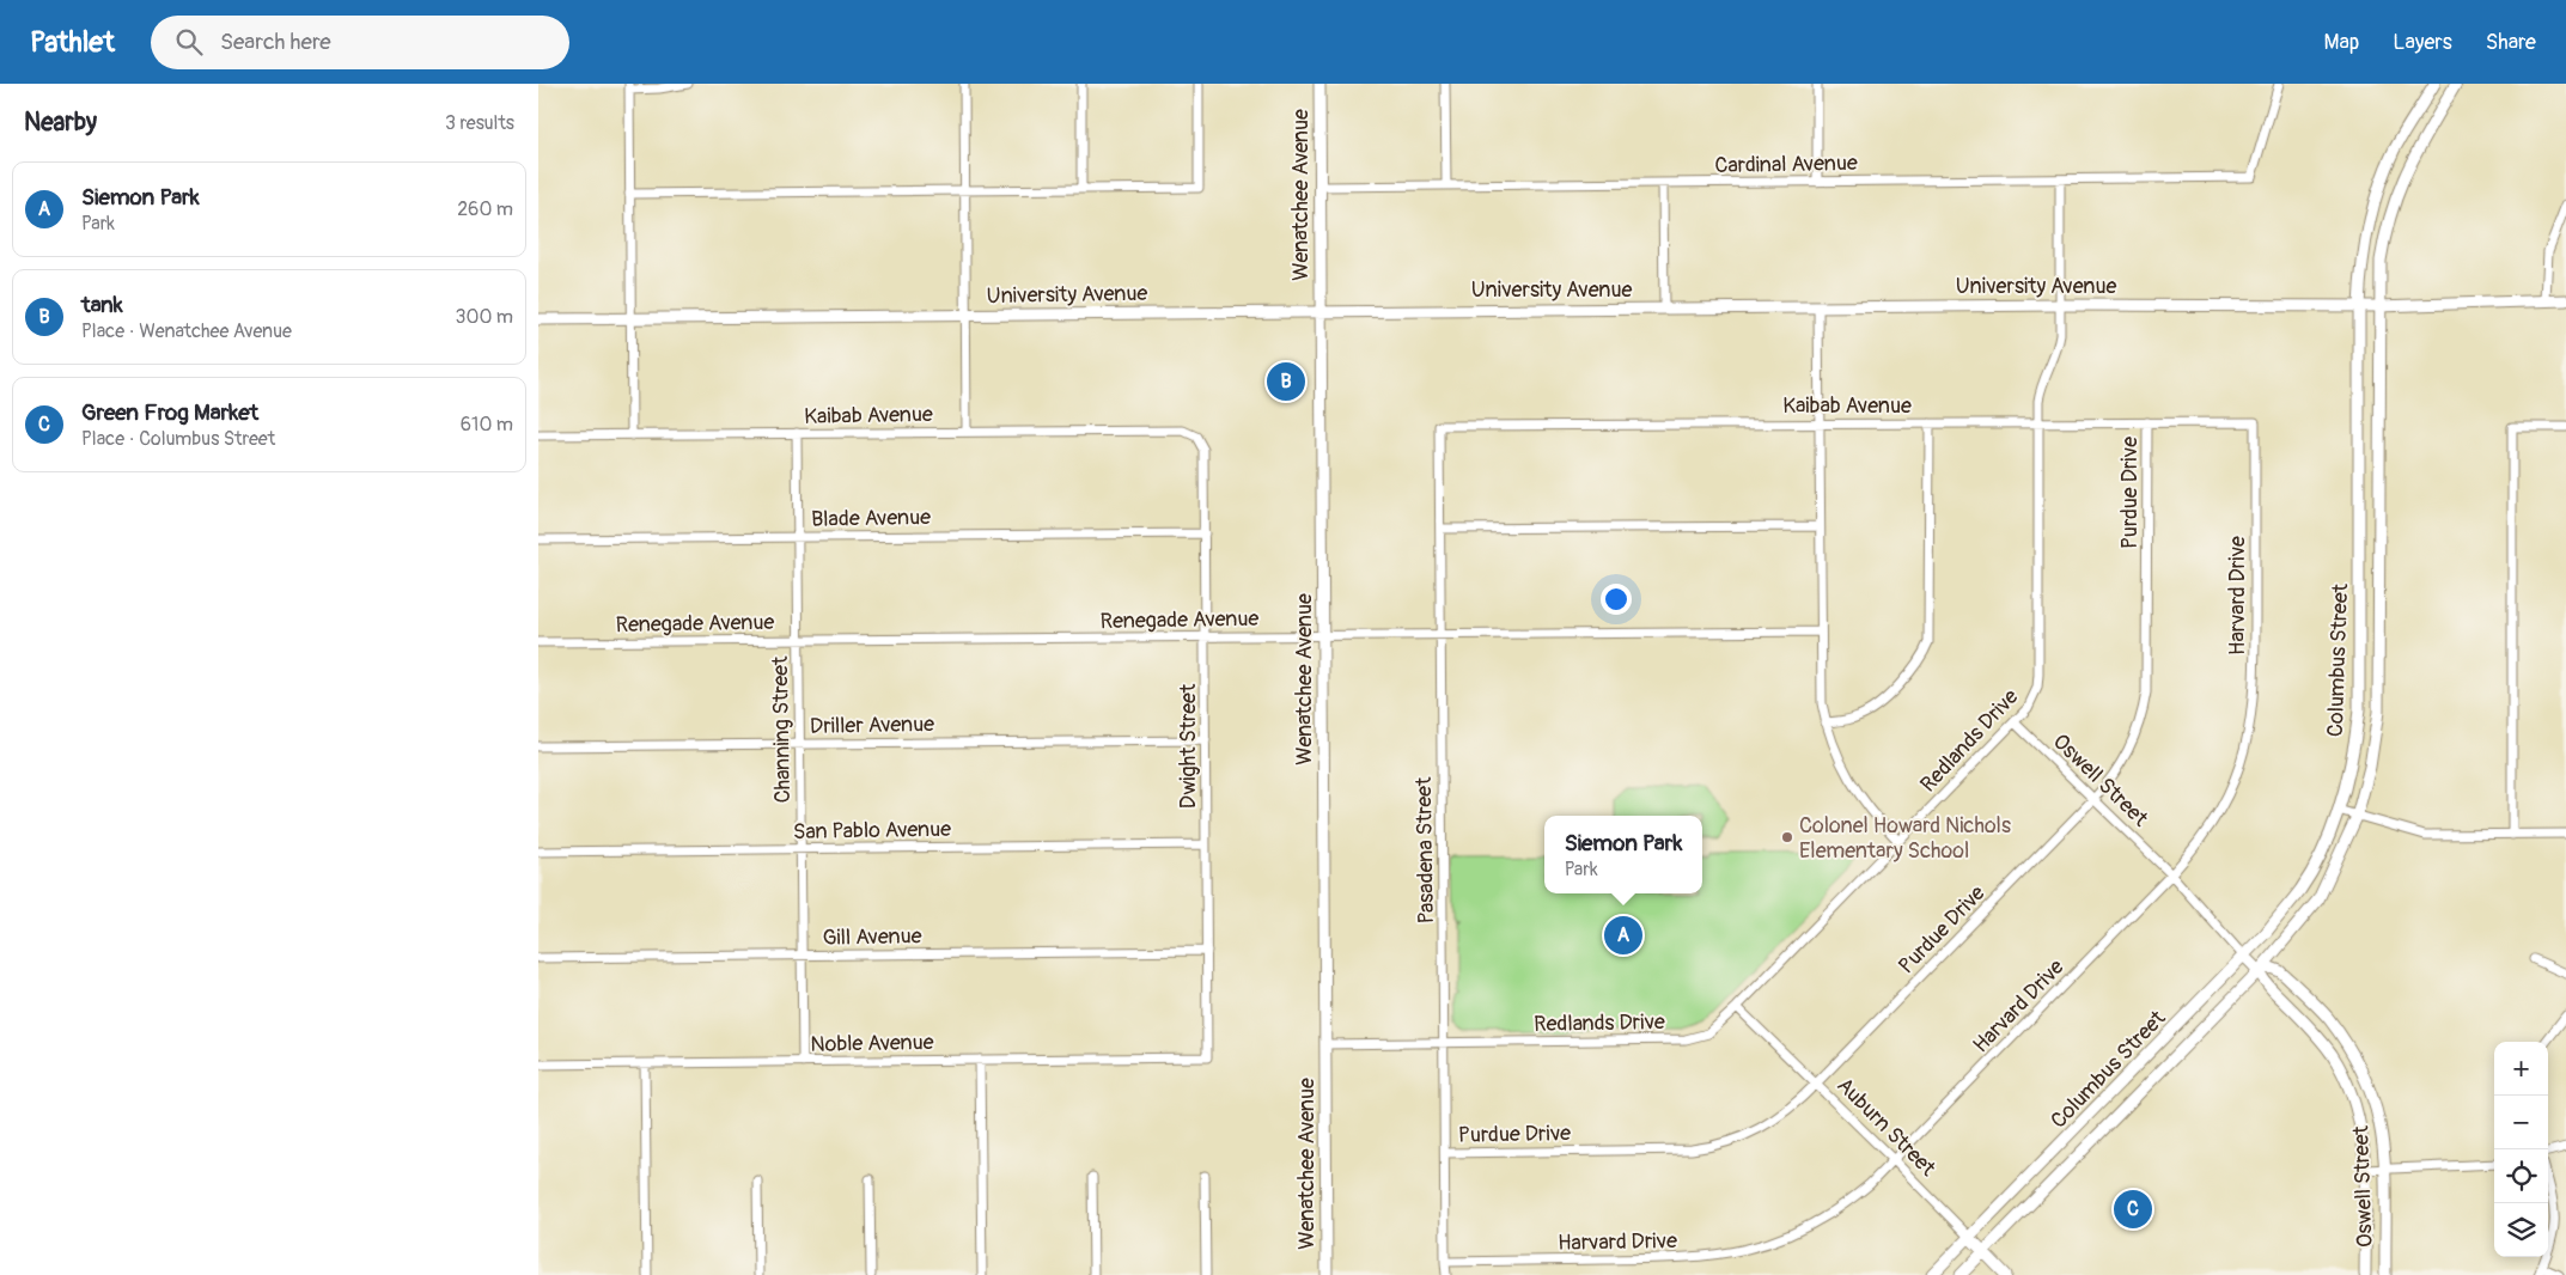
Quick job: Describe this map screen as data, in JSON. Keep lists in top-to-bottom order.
{
  "streets": {
    "main road": [
      "Wenatchee Avenue",
      "University Avenue",
      "Columbus Street",
      "Oswell Street",
      "Auburn Street"
    ],
    "street": [
      "Cardinal Avenue",
      "Kaibab Avenue",
      "Purdue Drive",
      "Blade Avenue",
      "Harvard Drive",
      "Renegade Avenue",
      "Driller Avenue",
      "Channing Street",
      "Redlands Drive",
      "Dwight Street",
      "San Pablo Avenue",
      "Pasadena Street",
      "Gill Avenue",
      "Noble Avenue"
    ]
  },
  "crossings": [
    ["Cardinal Avenue", "Wenatchee Avenue"],
    ["Cardinal Avenue", "Redlands Drive"],
    ["Wenatchee Avenue", "University Avenue"],
    ["Wenatchee Avenue", "Renegade Avenue"],
    ["Wenatchee Avenue", "Redlands Drive"],
    ["University Avenue", "Columbus Street"],
    ["University Avenue", "Redlands Drive"],
    ["Kaibab Avenue", "Purdue Drive"],
    ["Kaibab Avenue", "Harvard Drive"],
    ["Kaibab Avenue", "Channing Street"],
    ["Kaibab Avenue", "Redlands Drive"],
    ["Kaibab Avenue", "Dwight Street"],
    ["Kaibab Avenue", "Pasadena Street"],
    ["Purdue Drive", "Oswell Street"],
    ["Purdue Drive", "Pasadena Street"],
    ["Purdue Drive", "Auburn Street"],
    ["Blade Avenue", "Channing Street"],
    ["Blade Avenue", "Dwight Street"],
    ["Harvard Drive", "Oswell Street"],
    ["Harvard Drive", "Pasadena Street"],
    ["Harvard Drive", "Auburn Street"],
    ["Renegade Avenue", "Channing Street"],
    ["Renegade Avenue", "Dwight Street"],
    ["Renegade Avenue", "Pasadena Street"],
    ["Columbus Street", "Oswell Street"],
    ["Columbus Street", "Auburn Street"],
    ["Driller Avenue", "Channing Street"],
    ["Driller Avenue", "Dwight Street"],
    ["Channing Street", "San Pablo Avenue"],
    ["Channing Street", "Gill Avenue"],
    ["Channing Street", "Noble Avenue"],
    ["Redlands Drive", "Oswell Street"],
    ["Redlands Drive", "Pasadena Street"],
    ["Redlands Drive", "Auburn Street"],
    ["Dwight Street", "San Pablo Avenue"],
    ["Dwight Street", "Gill Avenue"],
    ["Dwight Street", "Noble Avenue"]
  ],
  "places": ["Colonel Howard Nichols Elementary School"],
  "page": {
    "header": "Pathlet",
    "search": "Search here",
    "nav": ["Map", "Layers", "Share"],
    "heading": ["Nearby", "3 results"],
    "list": [
      {
        "mark": "A",
        "name": "Siemon Park",
        "note": "Park",
        "value": "260 m"
      },
      {
        "mark": "B",
        "name": "tank",
        "note": "Place · Wenatchee Avenue",
        "value": "300 m"
      },
      {
        "mark": "C",
        "name": "Green Frog Market",
        "note": "Place · Columbus Street",
        "value": "610 m"
      }
    ],
    "pins": ["B", "A", "C"],
    "popup": ["Siemon Park", "Park"],
    "map_buttons": ["+", "−"]
  }
}
